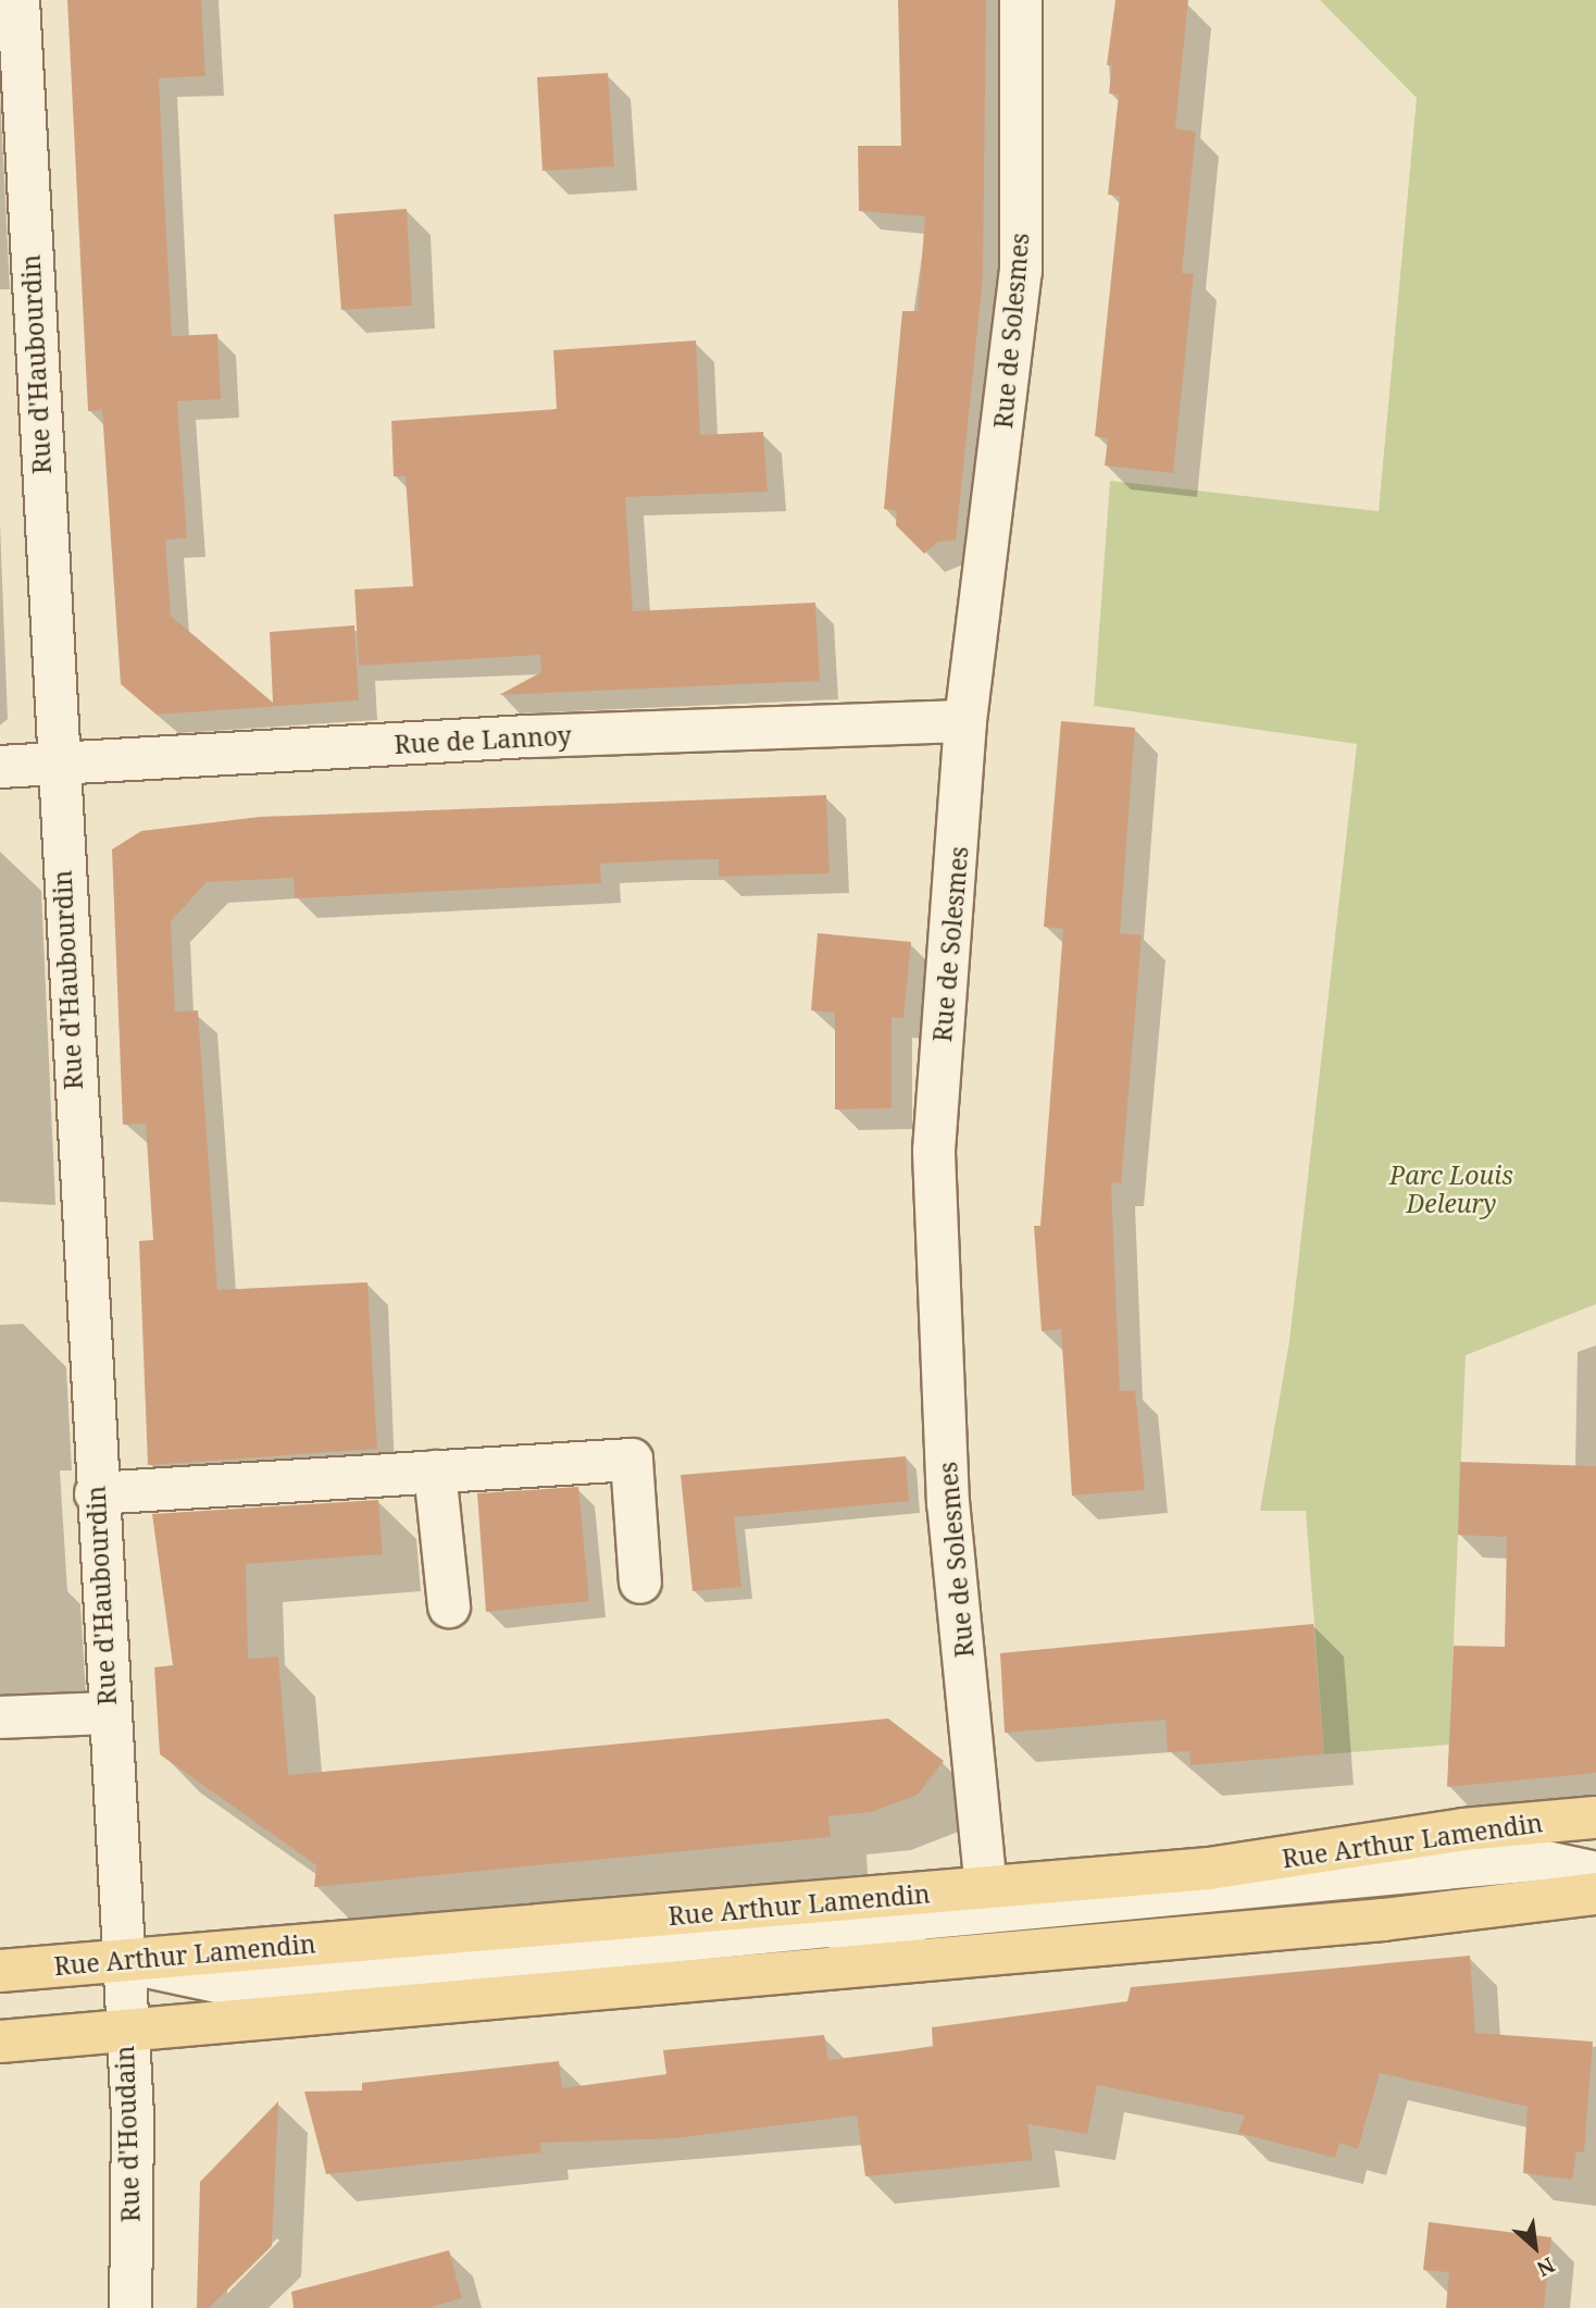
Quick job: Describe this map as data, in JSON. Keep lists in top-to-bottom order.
{
  "streets": {
    "main road": ["Rue Arthur Lamendin"],
    "street": [
      "Rue de Solesmes",
      "Rue d'Haubourdin",
      "Rue de Lannoy",
      "Rue d'Houdain"
    ]
  },
  "crossings": [
    ["Rue de Solesmes", "Rue de Lannoy"],
    ["Rue de Solesmes", "Rue Arthur Lamendin"],
    ["Rue d'Haubourdin", "Rue de Lannoy"],
    ["Rue d'Haubourdin", "Rue Arthur Lamendin"],
    ["Rue d'Haubourdin", "Rue d'Houdain"],
    ["Rue Arthur Lamendin", "Rue d'Houdain"]
  ],
  "parks": ["Parc Louis Deleury"],
  "north": "bottom right"
}
